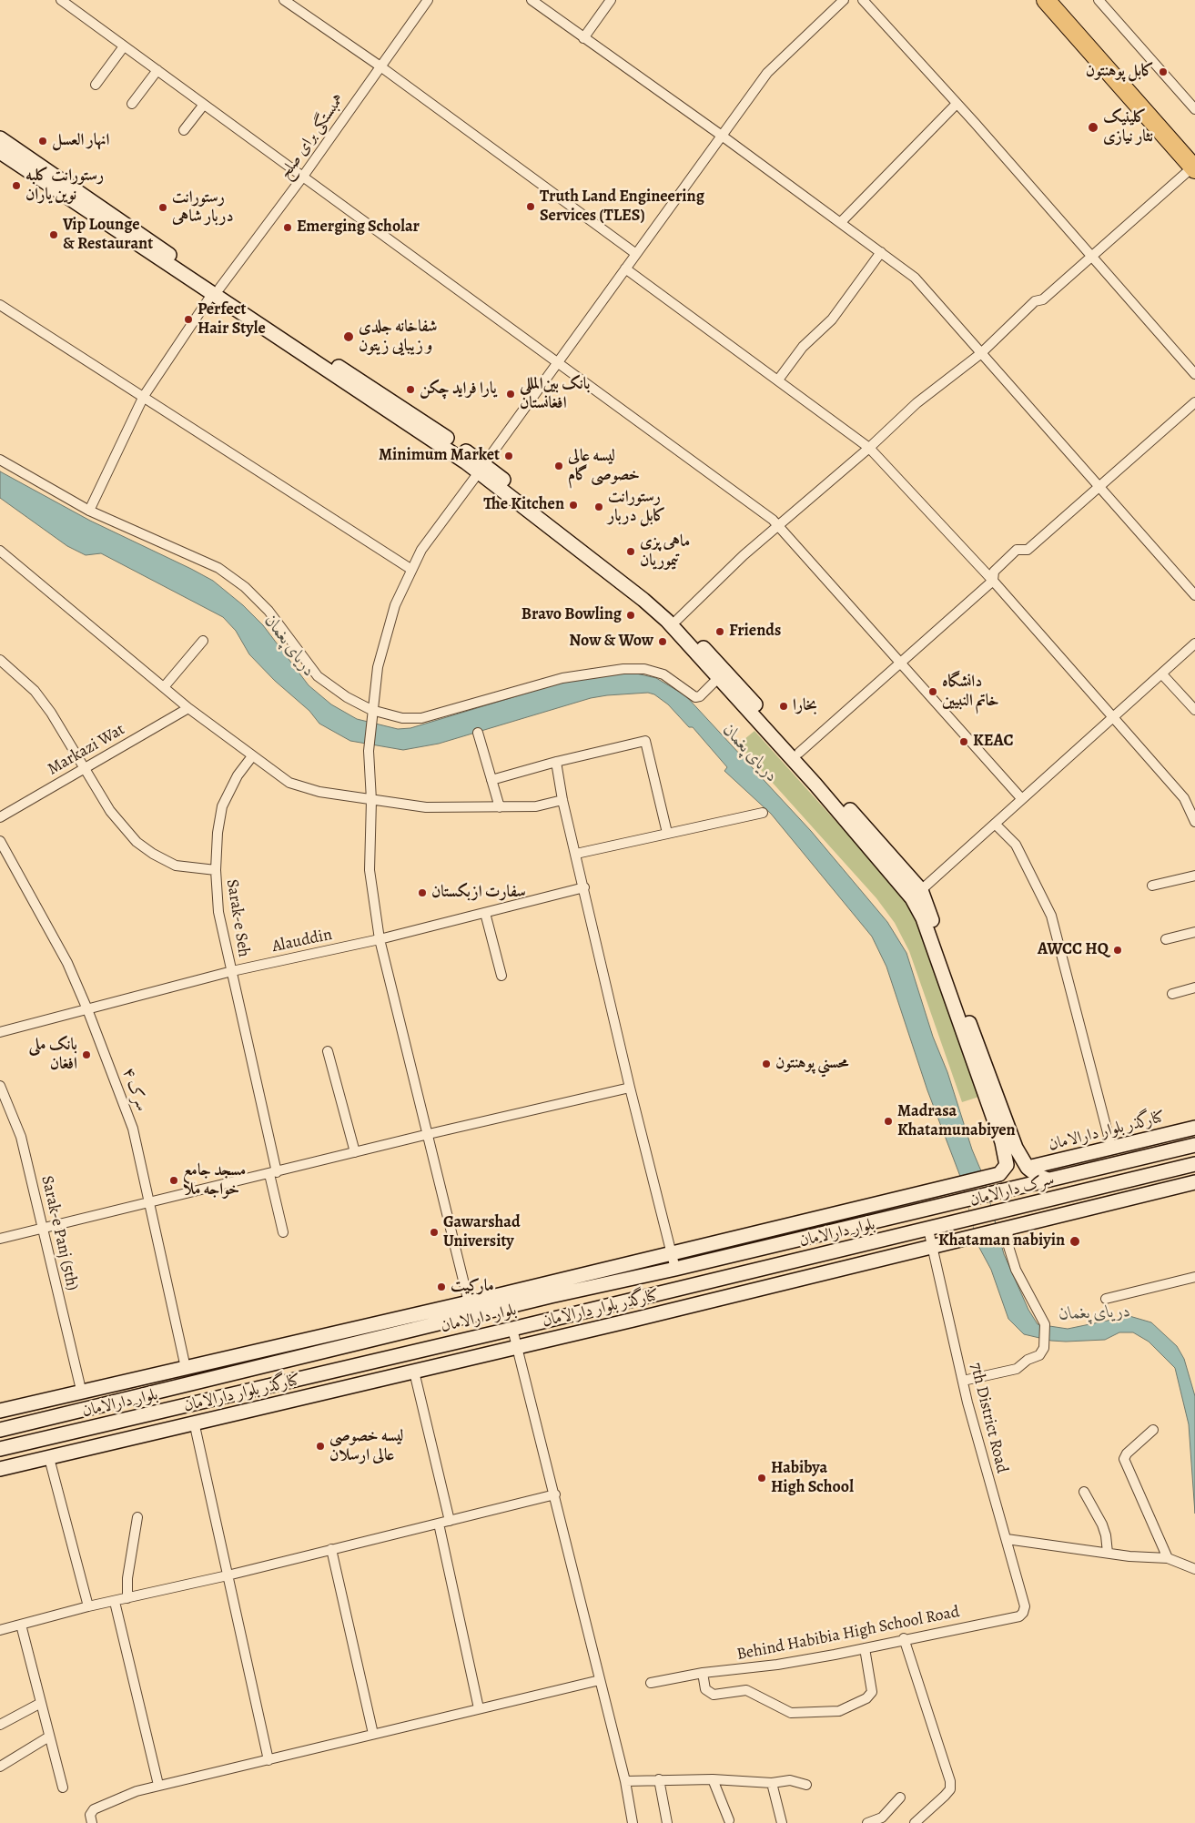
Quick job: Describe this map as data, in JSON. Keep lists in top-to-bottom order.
{
  "streets": {
    "main road": ["کنارگذر بلوار دارالامان", "سرک دارالامان", "بلوار دارالامان"],
    "street": [
      "همبستگی برای صلح",
      "Markazi Wat",
      "Sarak-e Seh",
      "Alauddin",
      "سرک ۴",
      "Sarak-e Panj (5th)",
      "7th District Road",
      "Behind Habibia High School Road"
    ]
  },
  "crossings": [
    ["Markazi Wat", "Sarak-e Seh"],
    ["Sarak-e Seh", "Alauddin"],
    ["Alauddin", "سرک ۴"],
    ["کنارگذر بلوار دارالامان", "7th District Road"],
    ["سرک دارالامان", "بلوار دارالامان"],
    ["بلوار دارالامان", "7th District Road"],
    ["7th District Road", "Behind Habibia High School Road"]
  ],
  "water": ["دریای پغمان"],
  "places": [
    "کابل پوهنتون",
    "کلینیک نثار نیازی",
    "انهار العسل",
    "رستورانت کلبه نوین یاران",
    "Truth Land Engineering Services (TLES)",
    "رستورانت دربار شاهی",
    "Emerging Scholar",
    "Vip Lounge & Restaurant",
    "Perfect Hair Style",
    "شفاخانه جلدی و زیبایی زیتون",
    "یارا فراید چکن",
    "بانک بین‌المللی افغانستان",
    "Minimum Market",
    "لیسه عالی خصوصی گام",
    "The Kitchen",
    "رستورانت کابل دربار",
    "ماهی پزی تیموریان",
    "Bravo Bowling",
    "Friends",
    "Now & Wow",
    "دانشگاه خاتم النبیین",
    "بخارا",
    "KEAC",
    "سفارت ازبکستان",
    "AWCC HQ",
    "بانک ملی افغان",
    "محسني پوهنتون",
    "Madrasa Khatamunabiyen",
    "مسجد جامع خواجه ملا",
    "Gawarshad University",
    "Khataman nabiyin",
    "مارکیت",
    "لیسه خصوصی عالی ارسلان",
    "Habibya High School"
  ]
}
